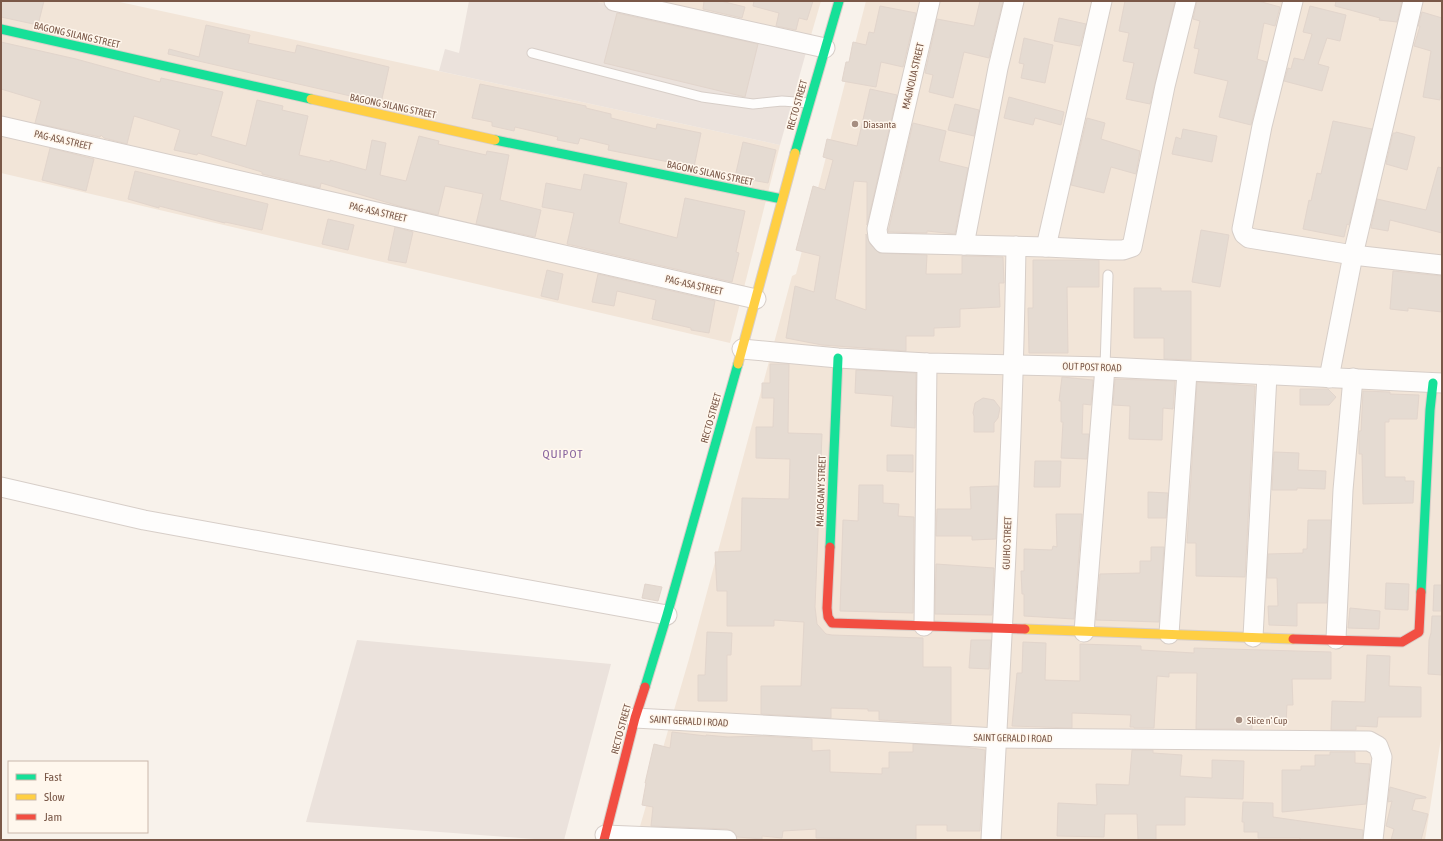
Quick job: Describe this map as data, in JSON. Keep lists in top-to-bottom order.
{
  "streets": {
    "street": [
      "BAGONG SILANG STREET",
      "MAGNOLIA STREET",
      "RECTO STREET",
      "PAG-ASA STREET",
      "OUT POST ROAD",
      "MAHOGANY STREET",
      "GUIHO STREET",
      "SAINT GERALD I ROAD"
    ]
  },
  "crossings": [
    ["BAGONG SILANG STREET", "RECTO STREET"],
    ["RECTO STREET", "PAG-ASA STREET"],
    ["RECTO STREET", "OUT POST ROAD"],
    ["RECTO STREET", "SAINT GERALD I ROAD"],
    ["OUT POST ROAD", "MAHOGANY STREET"],
    ["OUT POST ROAD", "GUIHO STREET"],
    ["GUIHO STREET", "SAINT GERALD I ROAD"]
  ],
  "districts": ["QUIPOT"],
  "places": ["Diasanta", "Slice n' Cup"],
  "legend": ["Fast", "Slow", "Jam"]
}
